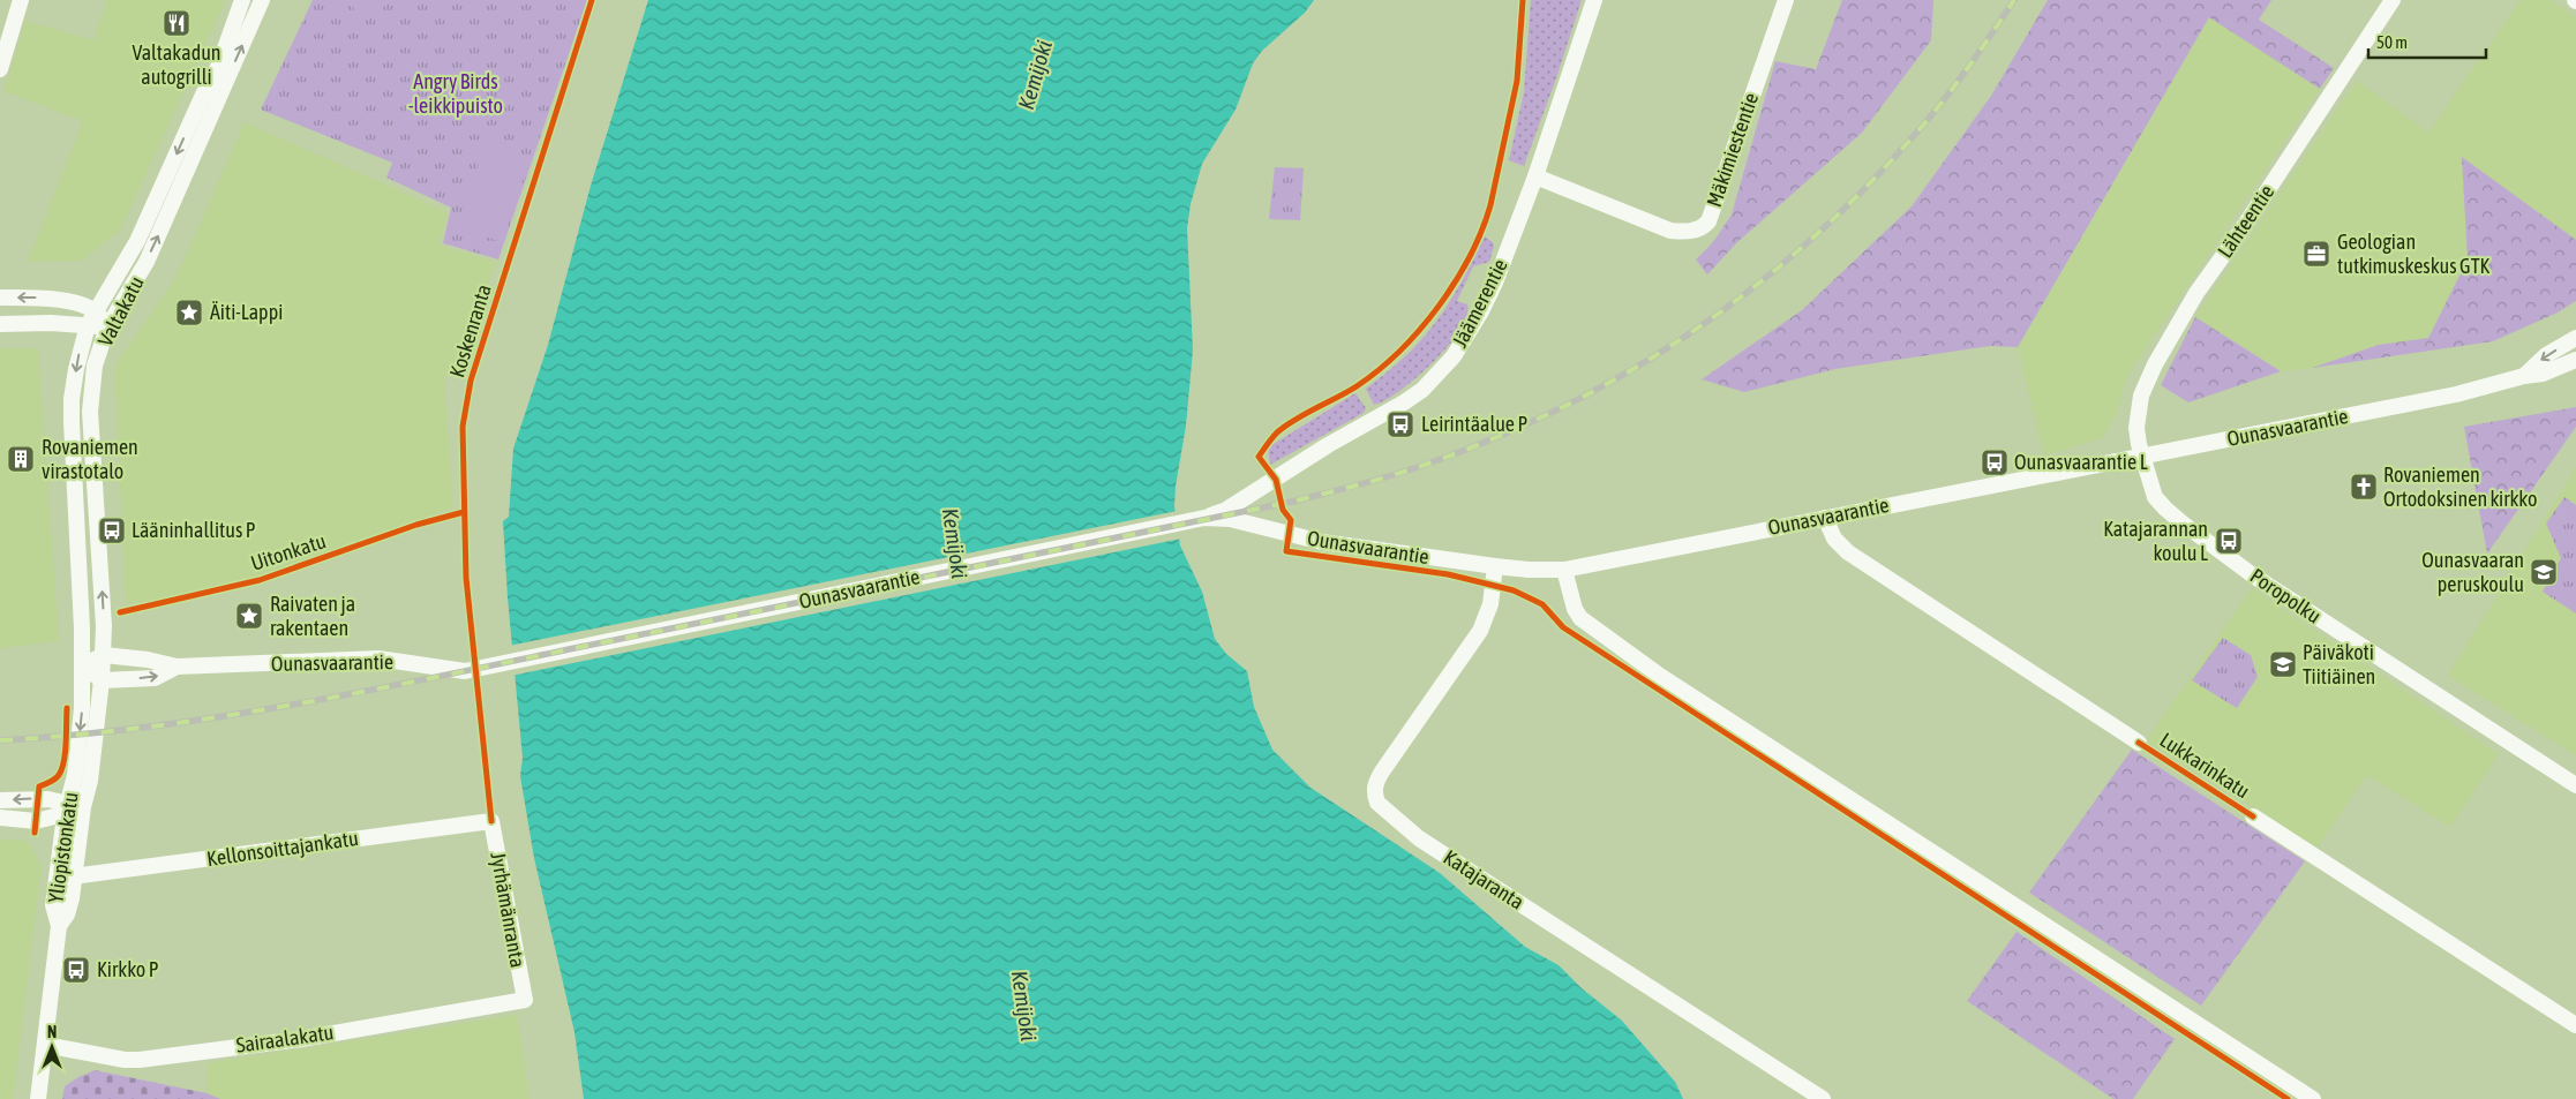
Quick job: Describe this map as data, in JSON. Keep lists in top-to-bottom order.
{
  "streets": {
    "street": [
      "Mäkimiestentie",
      "Lähteentie",
      "Jäämerentie",
      "Valtakatu",
      "Ounasvaarantie",
      "Poropolku",
      "Lukkarinkatu",
      "Yliopistonkatu",
      "Kellonsoittajankatu",
      "Katajaranta",
      "Jyrhämänranta",
      "Sairaalakatu"
    ],
    "cycle path": ["Koskenranta", "Uitonkatu"]
  },
  "crossings": [
    ["Mäkimiestentie", "Jäämerentie"],
    ["Lähteentie", "Ounasvaarantie"],
    ["Lähteentie", "Poropolku"],
    ["Jäämerentie", "Ounasvaarantie"],
    ["Valtakatu", "Ounasvaarantie"],
    ["Valtakatu", "Yliopistonkatu"],
    ["Ounasvaarantie", "Poropolku"],
    ["Ounasvaarantie", "Lukkarinkatu"],
    ["Ounasvaarantie", "Yliopistonkatu"],
    ["Ounasvaarantie", "Katajaranta"],
    ["Yliopistonkatu", "Kellonsoittajankatu"],
    ["Yliopistonkatu", "Sairaalakatu"],
    ["Kellonsoittajankatu", "Jyrhämänranta"],
    ["Jyrhämänranta", "Sairaalakatu"]
  ],
  "water": ["Kemijoki"],
  "parks": ["Angry Birds -leikkipuisto"],
  "places": {
    "restaurant": ["Valtakadun autogrilli"],
    "office": ["Geologian tutkimuskeskus GTK"],
    "place": ["Äiti-Lappi", "Raivaten ja rakentaen"],
    "bus stop": [
      "Leirintäalue P",
      "Ounasvaarantie L",
      "Lääninhallitus P",
      "Katajarannan koulu L",
      "Kirkko P"
    ],
    "building": ["Rovaniemen virastotalo"],
    "church": ["Rovaniemen Ortodoksinen kirkko"],
    "school or university": ["Ounasvaaran peruskoulu", "Päiväkoti Tiitiäinen"]
  },
  "scale_bar": "50 m",
  "north": "top"
}
